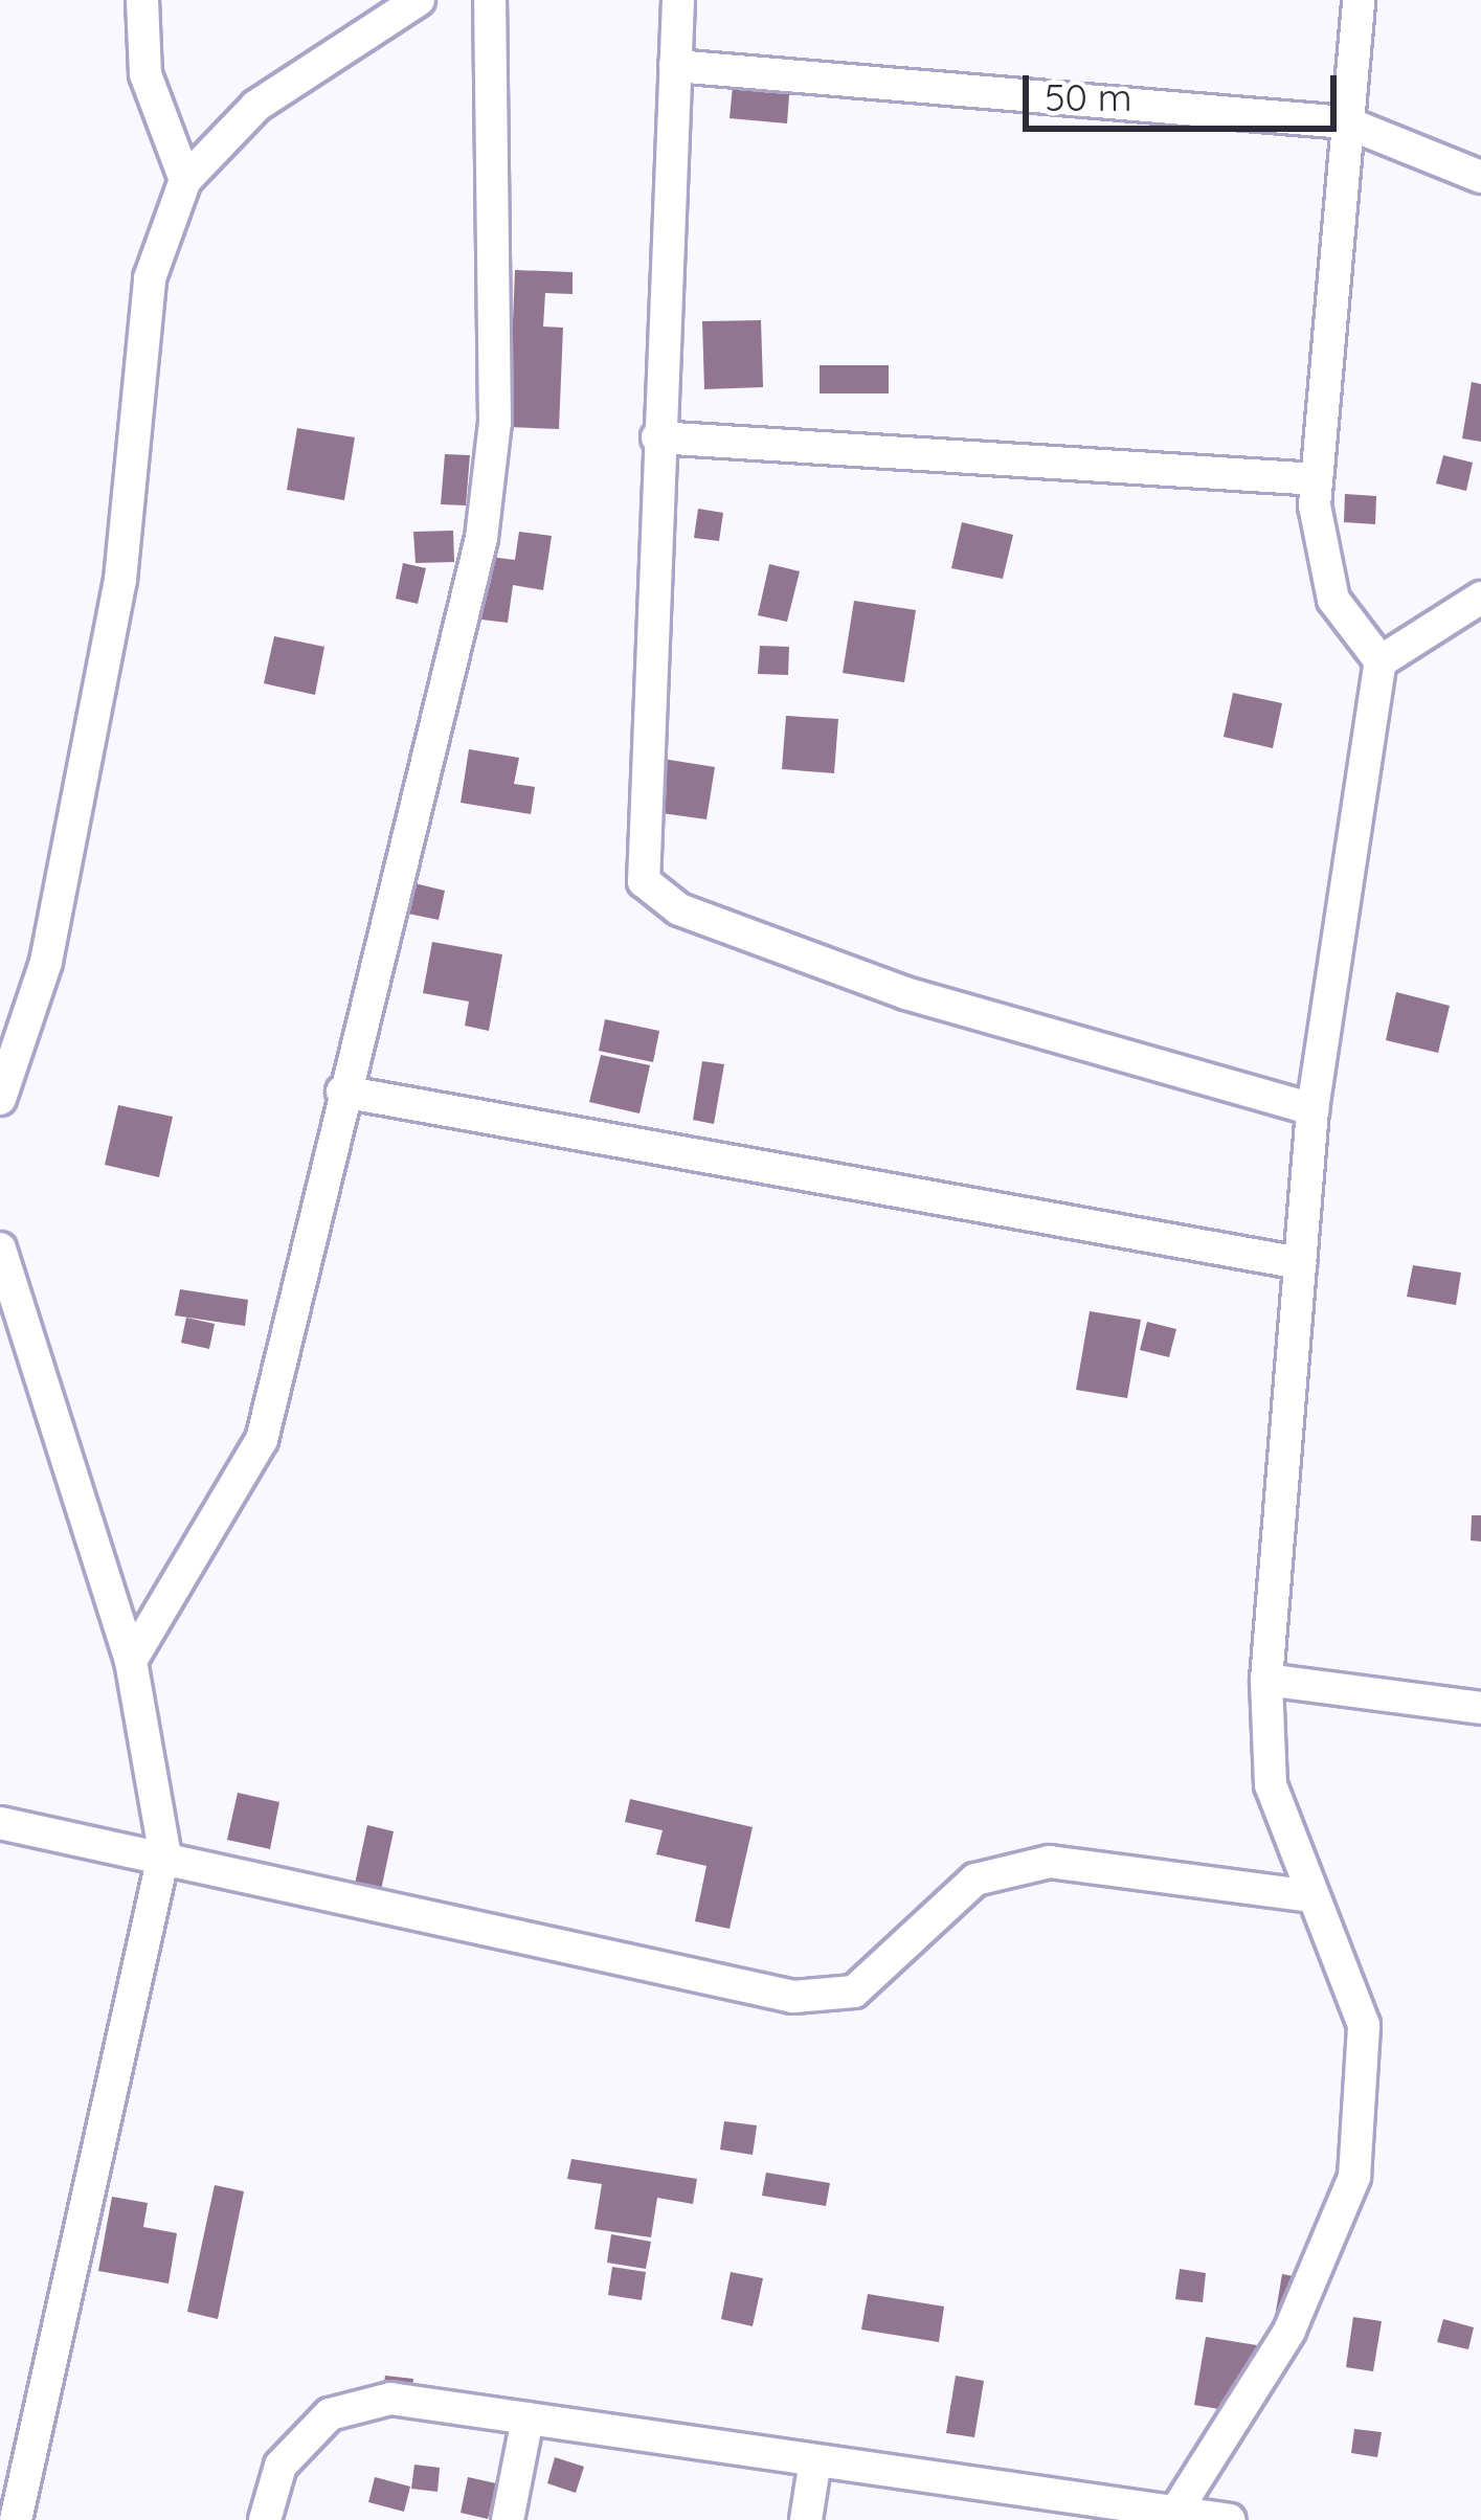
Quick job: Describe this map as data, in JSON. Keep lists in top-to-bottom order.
{
  "scale_bar": "50 m"
}
